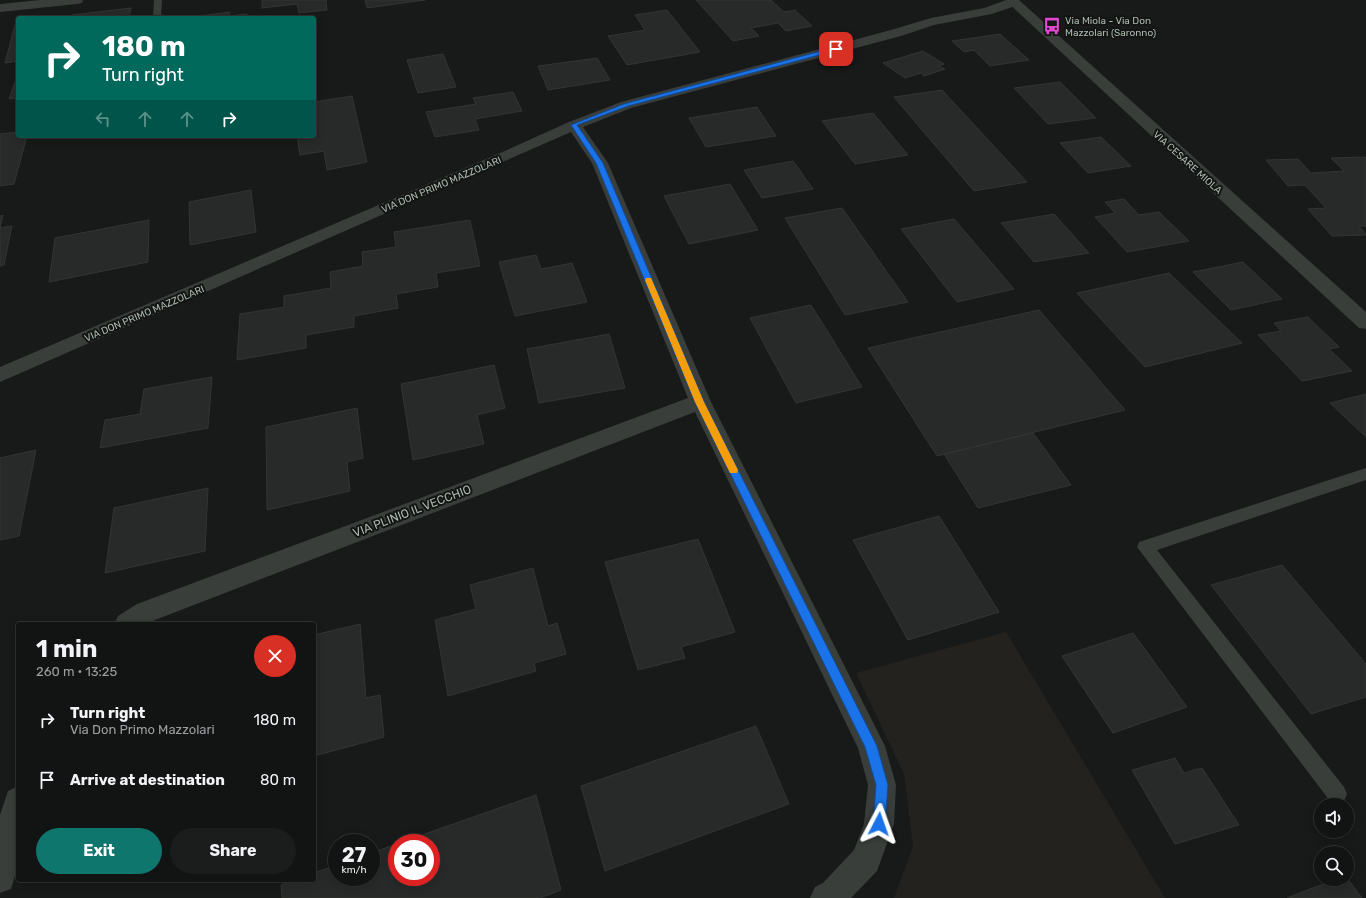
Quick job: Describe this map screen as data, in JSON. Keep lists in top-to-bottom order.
{
  "streets": {
    "street": ["VIA CESARE MIOLA", "VIA DON PRIMO MAZZOLARI", "VIA PLINIO IL VECCHIO"]
  },
  "crossings": [
    ["VIA CESARE MIOLA", "VIA DON PRIMO MAZZOLARI"]
  ],
  "places": {
    "bus stop": ["Via Miola - Via Don Mazzolari (Saronno)"]
  },
  "page": {
    "turn": ["180 m", "Turn right"],
    "heading": ["1 min", "260 m · 13:25"],
    "list": [
      {
        "name": "Turn right",
        "note": "Via Don Primo Mazzolari",
        "value": "180 m"
      },
      {
        "name": "Arrive at destination",
        "value": "80 m"
      }
    ],
    "buttons": ["Exit", "Share"],
    "speed": "27 km/h",
    "limit": "30"
  }
}
